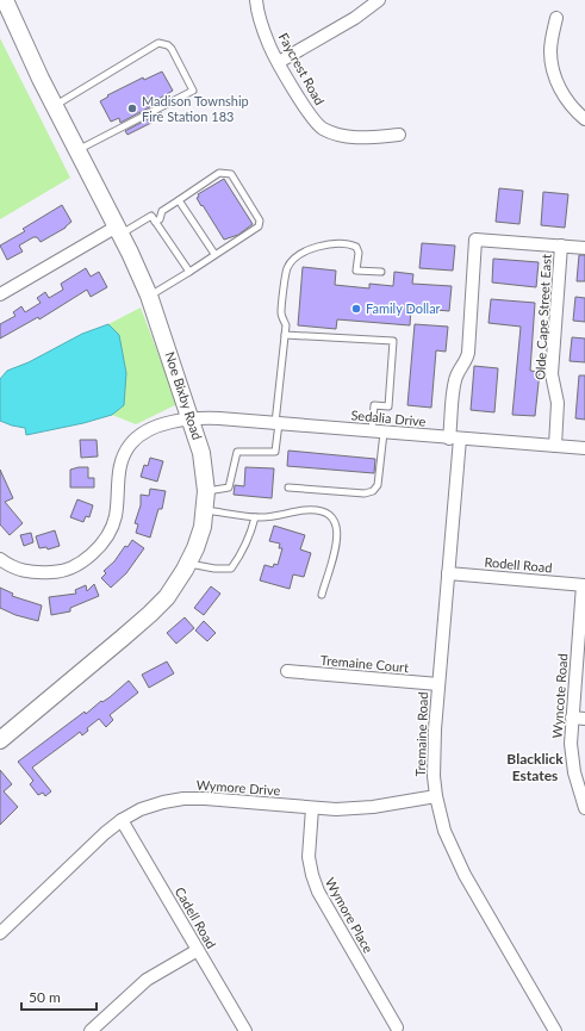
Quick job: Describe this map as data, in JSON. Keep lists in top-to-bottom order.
{
  "streets": {
    "street": [
      "Faycrest Road",
      "Olde Cape Street East",
      "Noe Bixby Road",
      "Sedalia Drive",
      "Rodell Road",
      "Tremaine Court",
      "Wyncote Road",
      "Tremaine Road",
      "Wymore Drive",
      "Wymore Place",
      "Cadell Road"
    ]
  },
  "crossings": [
    ["Olde Cape Street East", "Sedalia Drive"],
    ["Olde Cape Street East", "Tremaine Road"],
    ["Noe Bixby Road", "Sedalia Drive"],
    ["Sedalia Drive", "Tremaine Road"],
    ["Rodell Road", "Wyncote Road"],
    ["Rodell Road", "Tremaine Road"],
    ["Tremaine Court", "Tremaine Road"],
    ["Tremaine Road", "Wymore Drive"],
    ["Wymore Drive", "Wymore Place"],
    ["Wymore Drive", "Cadell Road"]
  ],
  "districts": ["Blacklick Estates"],
  "places": ["Madison Township Fire Station 183", "Family Dollar"],
  "scale_bar": "50 m"
}
